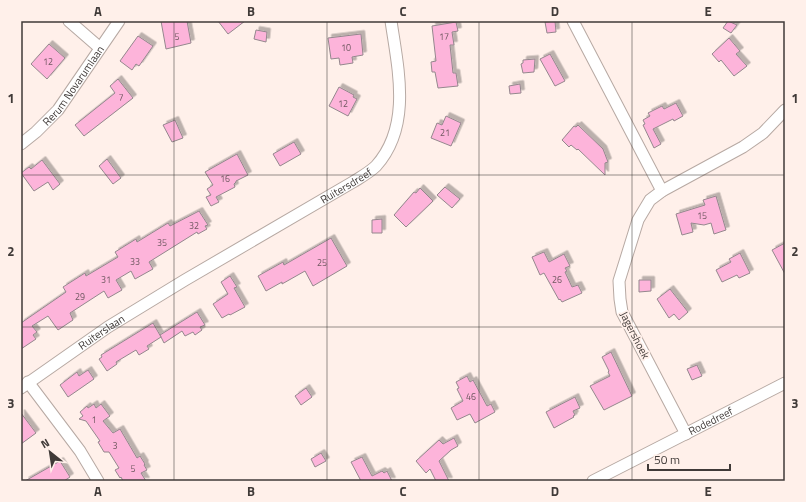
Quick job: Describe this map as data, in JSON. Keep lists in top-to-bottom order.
{
  "streets": {
    "street": [
      "Rerum Novarumlaan",
      "Ruitersdreef",
      "Ruiterslaan",
      "Jagershoek",
      "Rodedreef"
    ]
  },
  "crossings": [
    ["Ruitersdreef", "Ruiterslaan"],
    ["Jagershoek", "Rodedreef"]
  ],
  "house_numbers": [
    "5",
    "17",
    "10",
    "12",
    "7",
    "12",
    "21",
    "16",
    "15",
    "32",
    "35",
    "33",
    "25",
    "31",
    "26",
    "29",
    "46",
    "1",
    "3",
    "5"
  ],
  "scale_bar": "50 m",
  "north": "top left",
  "grid": {
    "columns": [
      "A",
      "B",
      "C",
      "D",
      "E"
    ],
    "rows": ["1", "2", "3"]
  }
}
